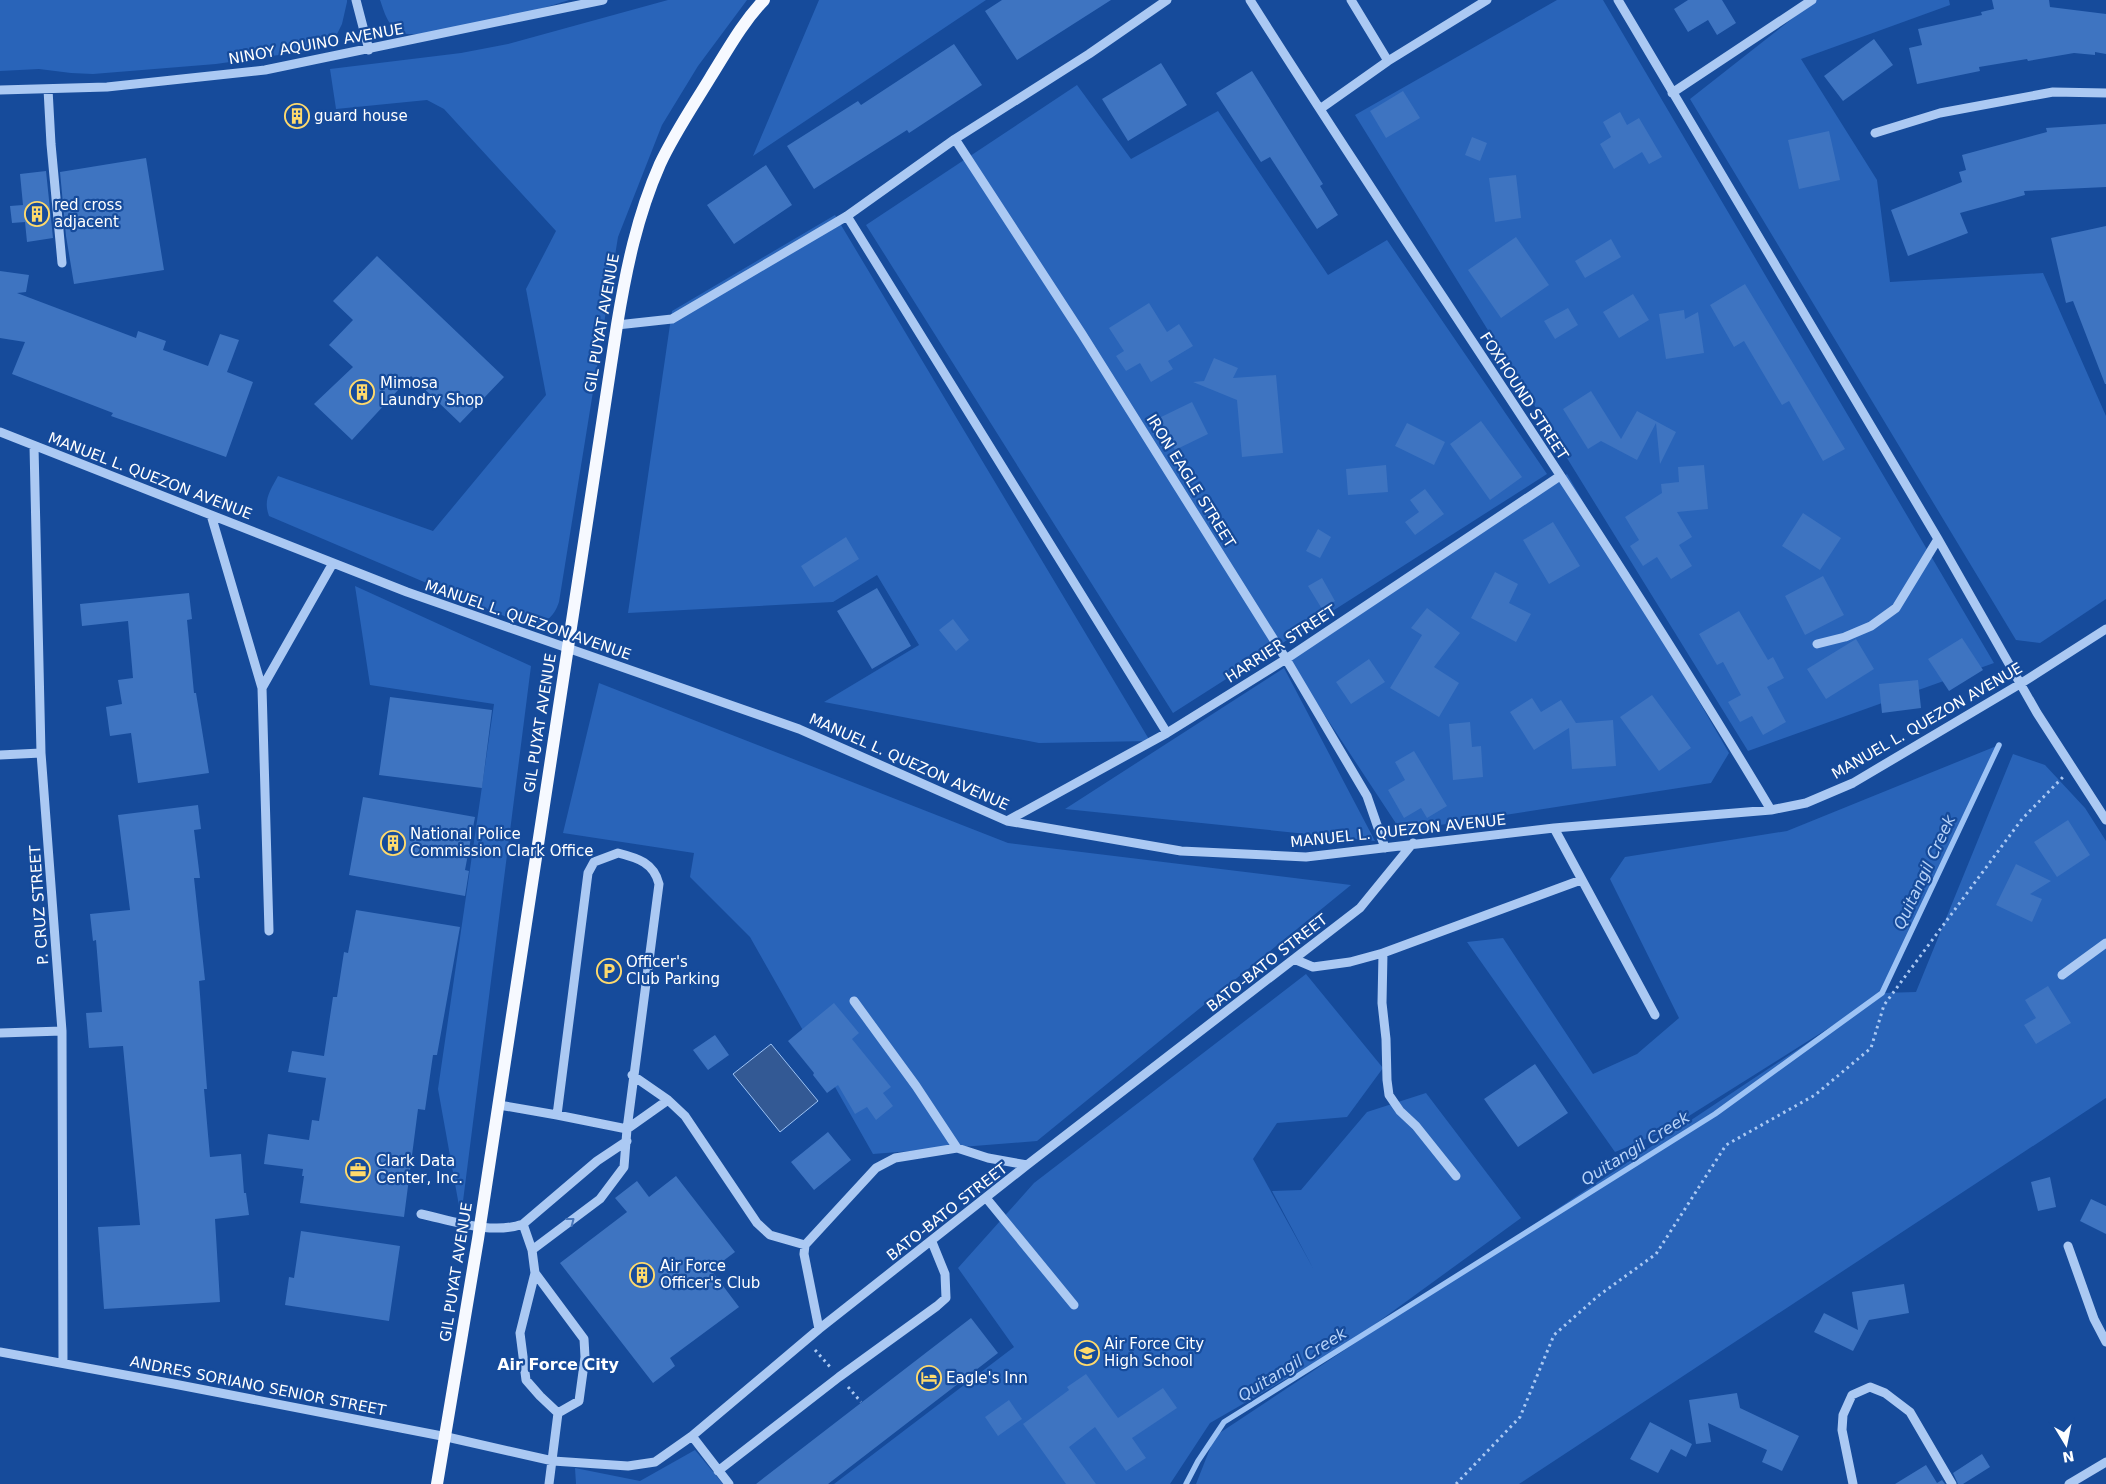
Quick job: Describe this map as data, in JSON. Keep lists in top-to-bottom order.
{
  "streets": {
    "main road": ["GIL PUYAT AVENUE"],
    "street": [
      "NINOY AQUINO AVENUE",
      "FOXHOUND STREET",
      "MANUEL L. QUEZON AVENUE",
      "IRON EAGLE STREET",
      "HARRIER STREET",
      "P. CRUZ STREET",
      "BATO-BATO STREET",
      "ANDRES SORIANO SENIOR STREET"
    ]
  },
  "crossings": [
    ["GIL PUYAT AVENUE", "MANUEL L. QUEZON AVENUE"],
    ["GIL PUYAT AVENUE", "BATO-BATO STREET"],
    ["GIL PUYAT AVENUE", "ANDRES SORIANO SENIOR STREET"],
    ["FOXHOUND STREET", "MANUEL L. QUEZON AVENUE"],
    ["FOXHOUND STREET", "HARRIER STREET"],
    ["MANUEL L. QUEZON AVENUE", "IRON EAGLE STREET"],
    ["MANUEL L. QUEZON AVENUE", "HARRIER STREET"],
    ["MANUEL L. QUEZON AVENUE", "P. CRUZ STREET"],
    ["MANUEL L. QUEZON AVENUE", "BATO-BATO STREET"],
    ["IRON EAGLE STREET", "HARRIER STREET"],
    ["P. CRUZ STREET", "ANDRES SORIANO SENIOR STREET"],
    ["BATO-BATO STREET", "ANDRES SORIANO SENIOR STREET"]
  ],
  "districts": ["Air Force City"],
  "water": ["Quitangil Creek"],
  "places": {
    "building": [
      "guard house",
      "red cross adjacent",
      "Mimosa Laundry Shop",
      "National Police Commission Clark Office",
      "Air Force Officer's Club"
    ],
    "parking": ["Officer's Club Parking"],
    "office": ["Clark Data Center, Inc."],
    "school or university": ["Air Force City High School"],
    "hotel": ["Eagle's Inn"]
  },
  "north": "bottom"
}
